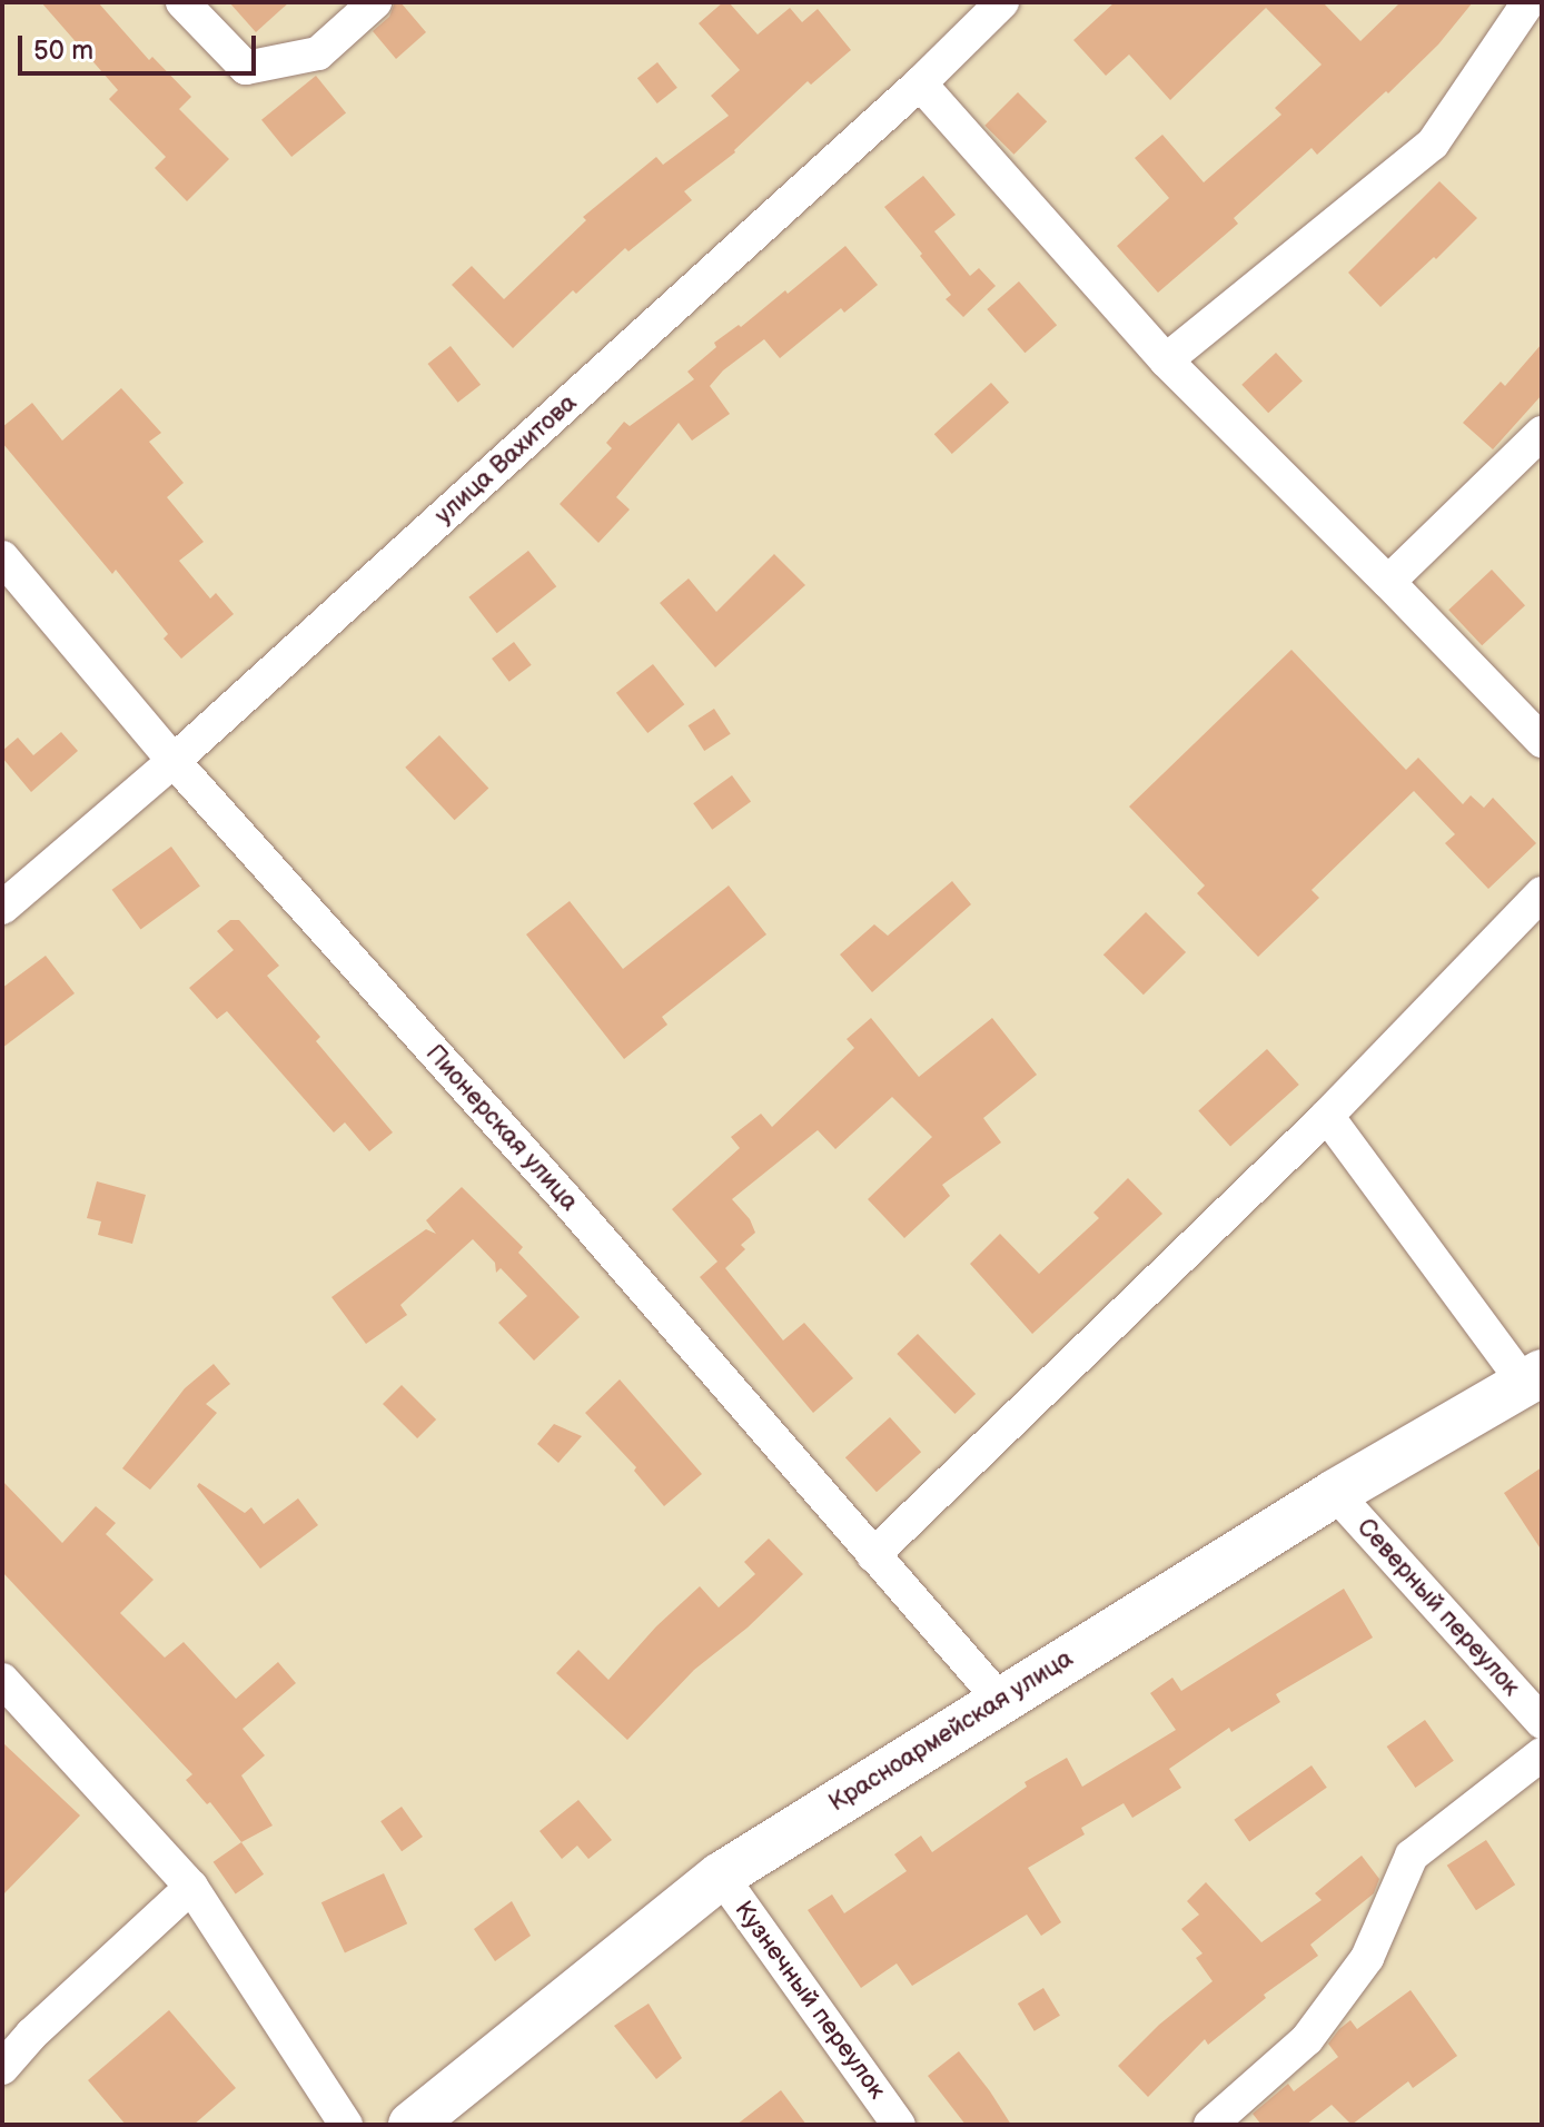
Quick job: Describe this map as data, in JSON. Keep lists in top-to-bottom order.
{
  "streets": {
    "main road": ["Красноармейская улица"],
    "street": [
      "улица Вахитова",
      "Пионерская улица",
      "Северный переулок",
      "Кузнечный переулок"
    ]
  },
  "crossings": [
    ["улица Вахитова", "Пионерская улица"],
    ["Пионерская улица", "Красноармейская улица"],
    ["Северный переулок", "Красноармейская улица"],
    ["Красноармейская улица", "Кузнечный переулок"]
  ],
  "scale_bar": "50 m"
}
